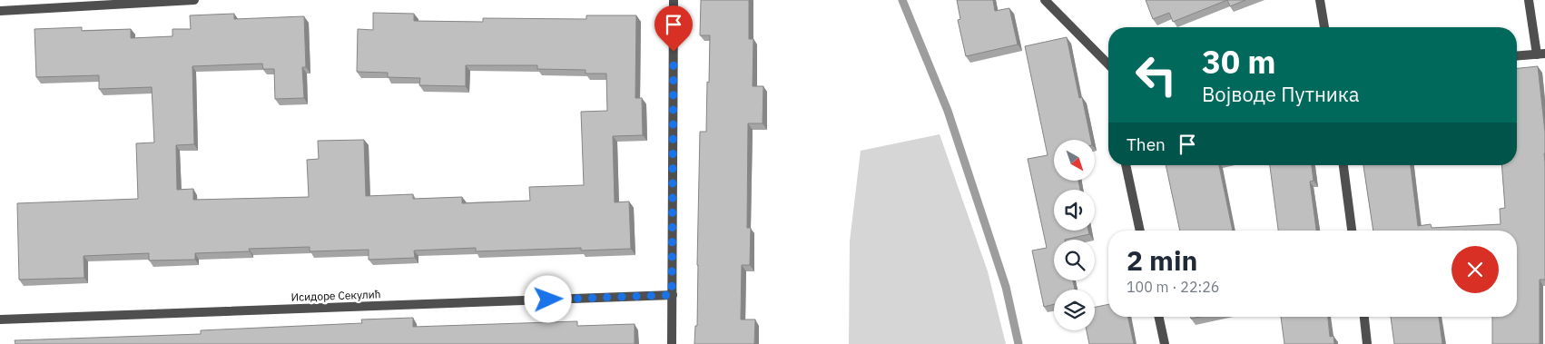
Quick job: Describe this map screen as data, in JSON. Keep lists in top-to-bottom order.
{
  "streets": {
    "street": ["Исидоре Секулић"]
  },
  "north": "bottom right",
  "page": {
    "turn": ["30 m", "Војводе Путника"],
    "then": "Then",
    "heading": ["2 min", "100 m · 22:26"]
  }
}
